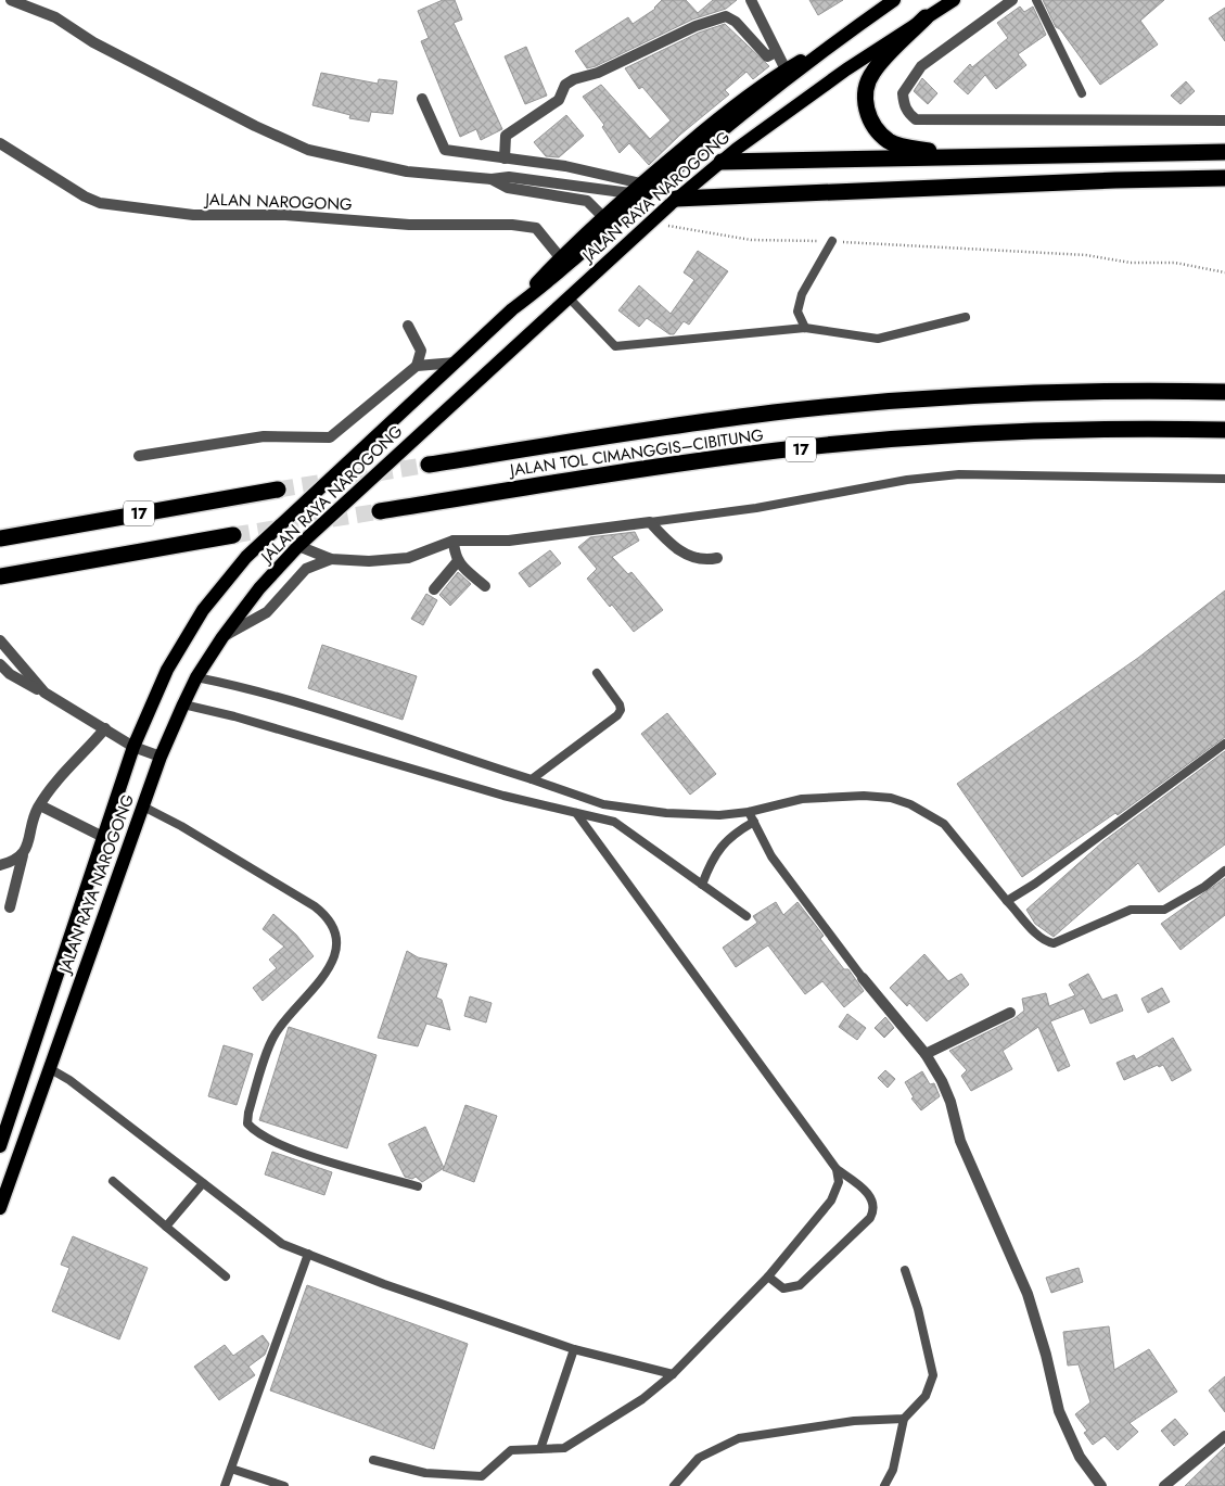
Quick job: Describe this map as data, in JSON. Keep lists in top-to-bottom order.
{
  "streets": {
    "highway": ["17", "JALAN TOL CIMANGGIS–CIBITUNG"],
    "main road": ["JALAN RAYA NAROGONG"],
    "street": ["JALAN NAROGONG"]
  }
}
